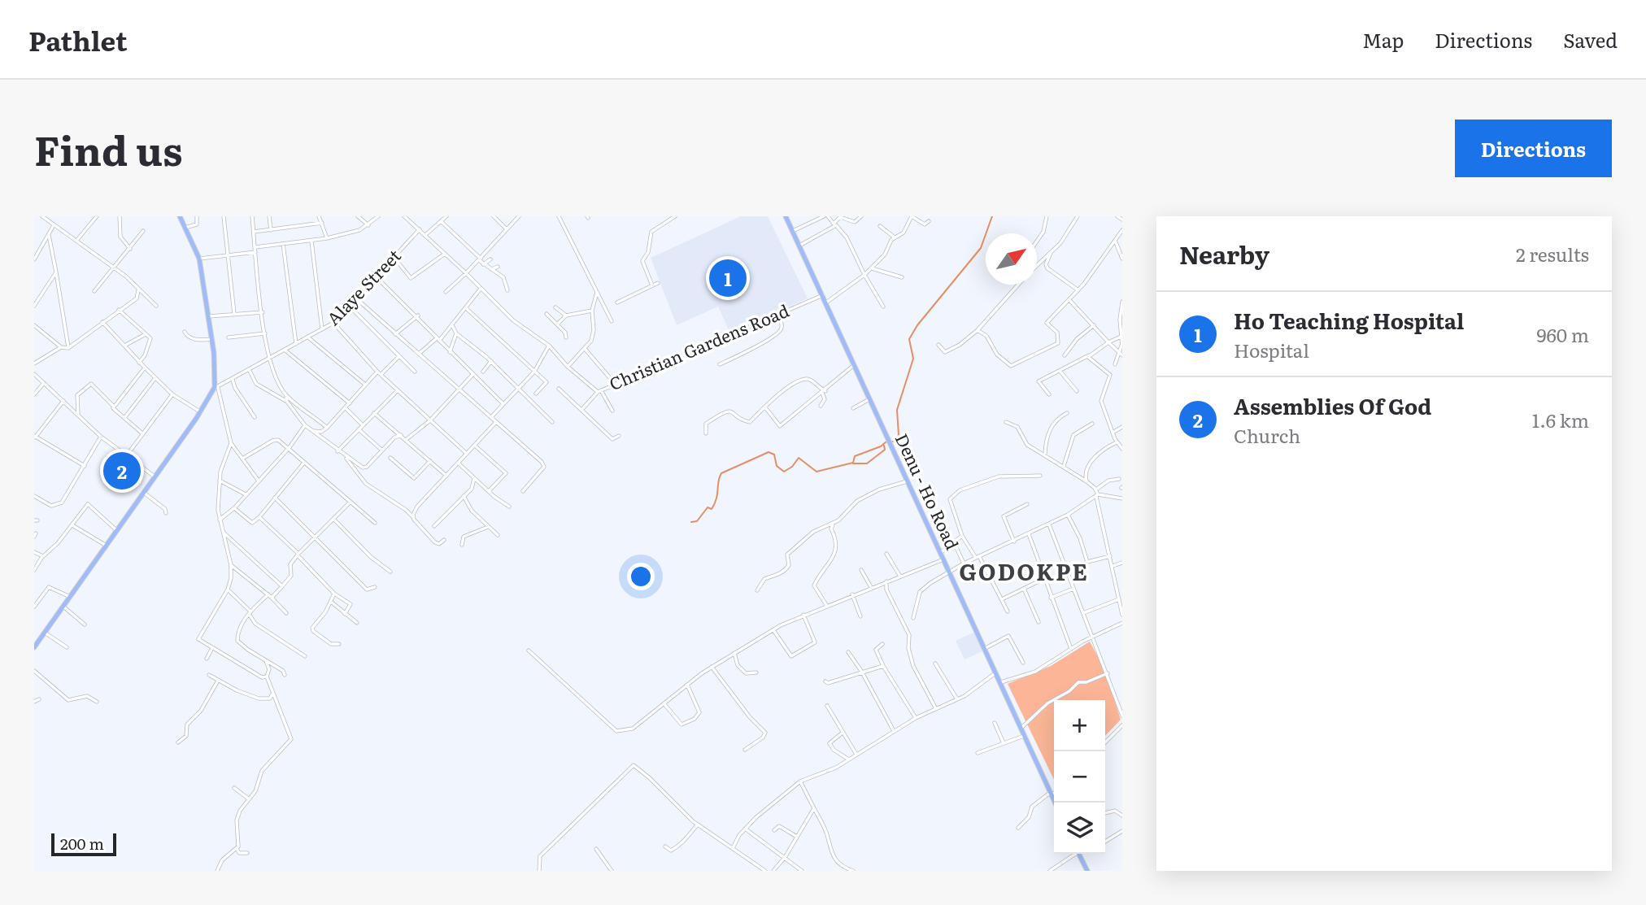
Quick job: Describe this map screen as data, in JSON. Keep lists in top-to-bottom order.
{
  "streets": {
    "main road": ["Denu - Ho Road"],
    "street": ["Alaye Street", "Christian Gardens Road"]
  },
  "crossings": [
    ["Christian Gardens Road", "Denu - Ho Road"]
  ],
  "districts": ["GODOKPE"],
  "scale_bar": "200 m",
  "north": "top right",
  "page": {
    "header": "Pathlet",
    "nav": ["Map", "Directions", "Saved"],
    "title": "Find us",
    "buttons": "Directions",
    "heading": ["Nearby", "2 results"],
    "pins": ["1", "2"],
    "list": [
      {
        "mark": "1",
        "name": "Ho Teaching Hospital",
        "note": "Hospital",
        "value": "960 m"
      },
      {
        "mark": "2",
        "name": "Assemblies Of God",
        "note": "Church",
        "value": "1.6 km"
      }
    ],
    "map_buttons": ["+", "−"],
    "scale": "200 m"
  }
}
